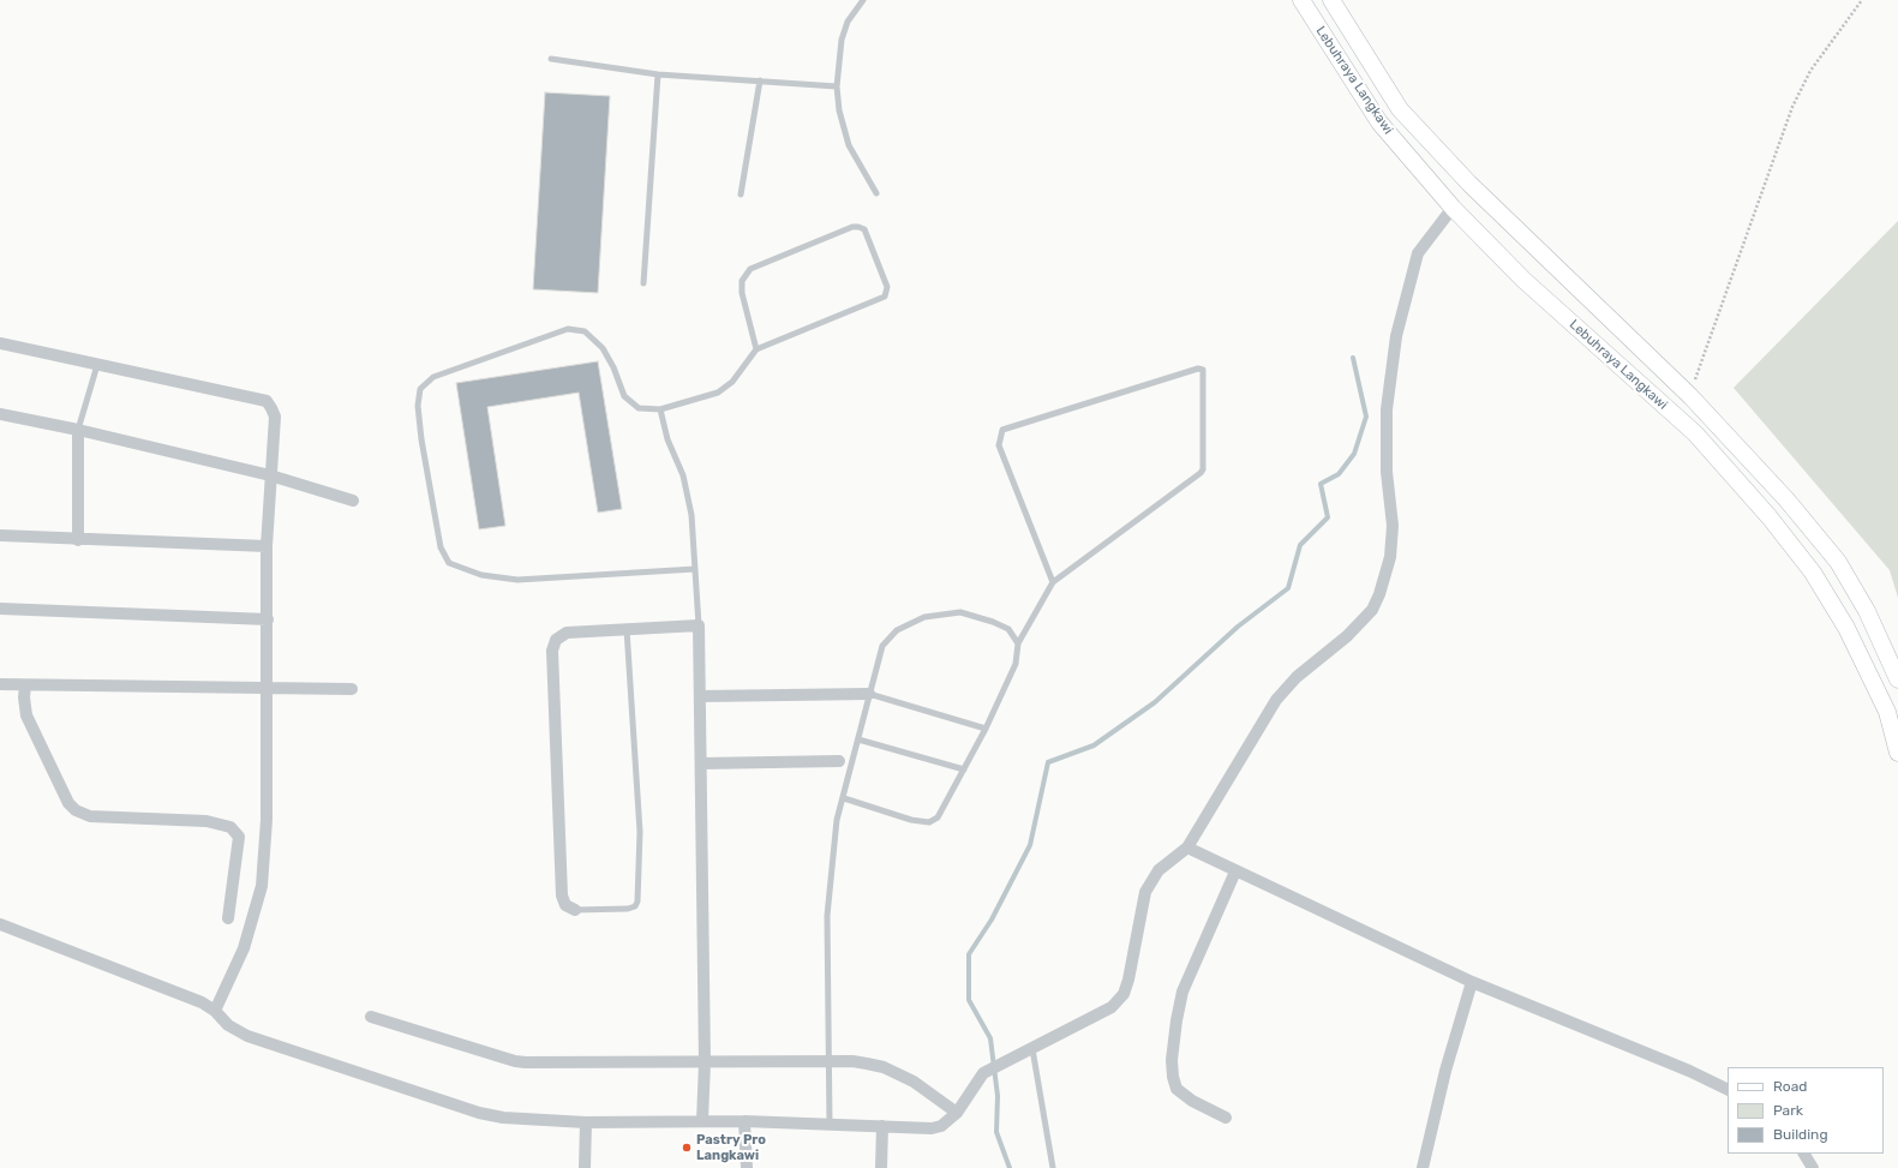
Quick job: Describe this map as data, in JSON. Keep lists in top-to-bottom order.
{
  "streets": {
    "main road": ["Lebuhraya Langkawi"]
  },
  "places": ["Pastry Pro Langkawi"],
  "legend": ["Road", "Park", "Building"]
}
